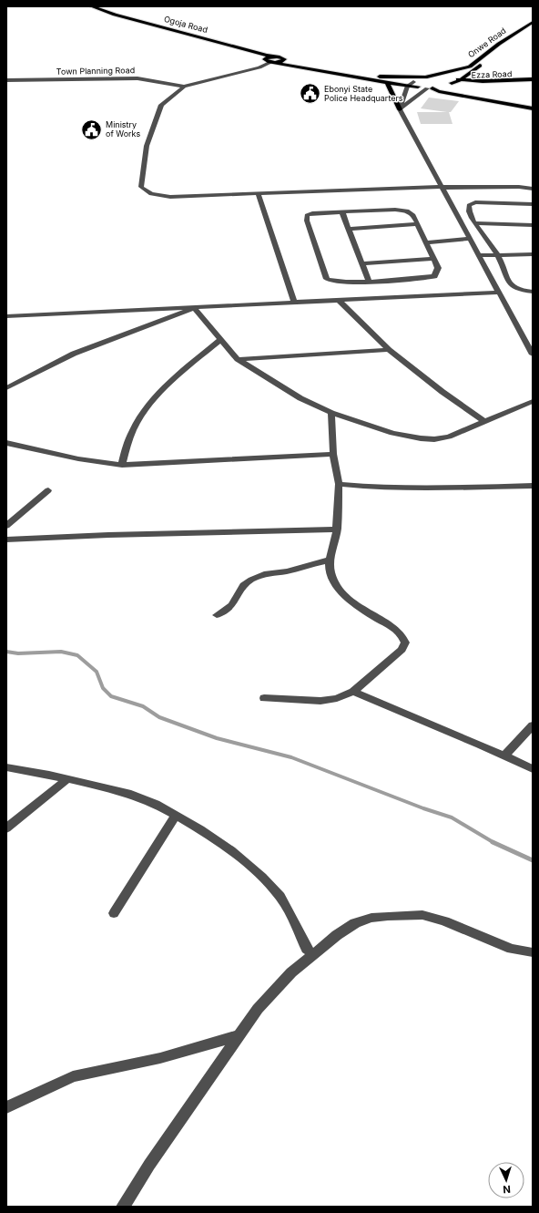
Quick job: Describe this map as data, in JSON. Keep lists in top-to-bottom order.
{
  "streets": {
    "main road": ["Ogoja Road", "Onwe Road", "Ezza Road"],
    "street": ["Town Planning Road"]
  },
  "crossings": [
    ["Onwe Road", "Ezza Road"]
  ],
  "places": {
    "public building": ["Ebonyi State Police Headquarters", "Ministry of Works"]
  },
  "north": "bottom"
}
